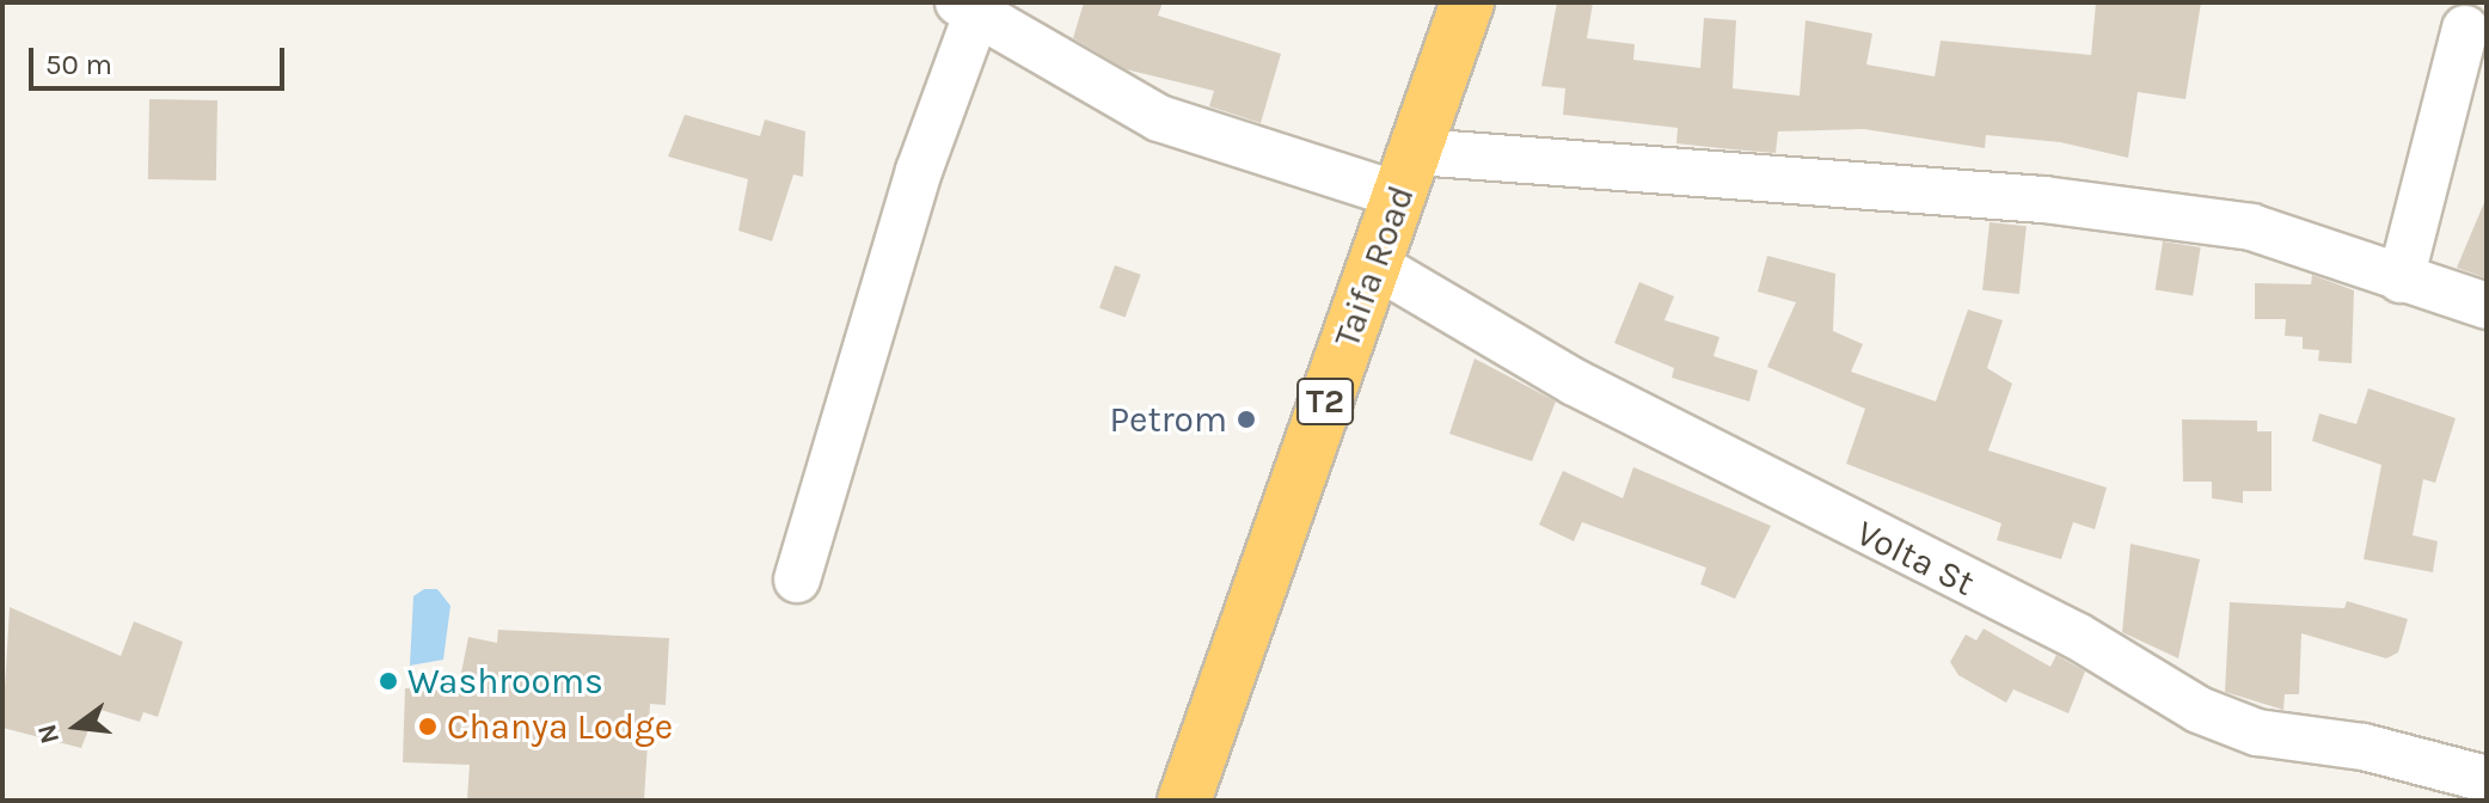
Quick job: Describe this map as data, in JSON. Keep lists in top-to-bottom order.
{
  "streets": {
    "highway": ["Taifa Road", "T2"],
    "street": ["Volta St"]
  },
  "crossings": [
    ["Taifa Road", "Volta St"]
  ],
  "places": ["Petrom", "Washrooms", "Chanya Lodge"],
  "scale_bar": "50 m",
  "north": "left"
}
